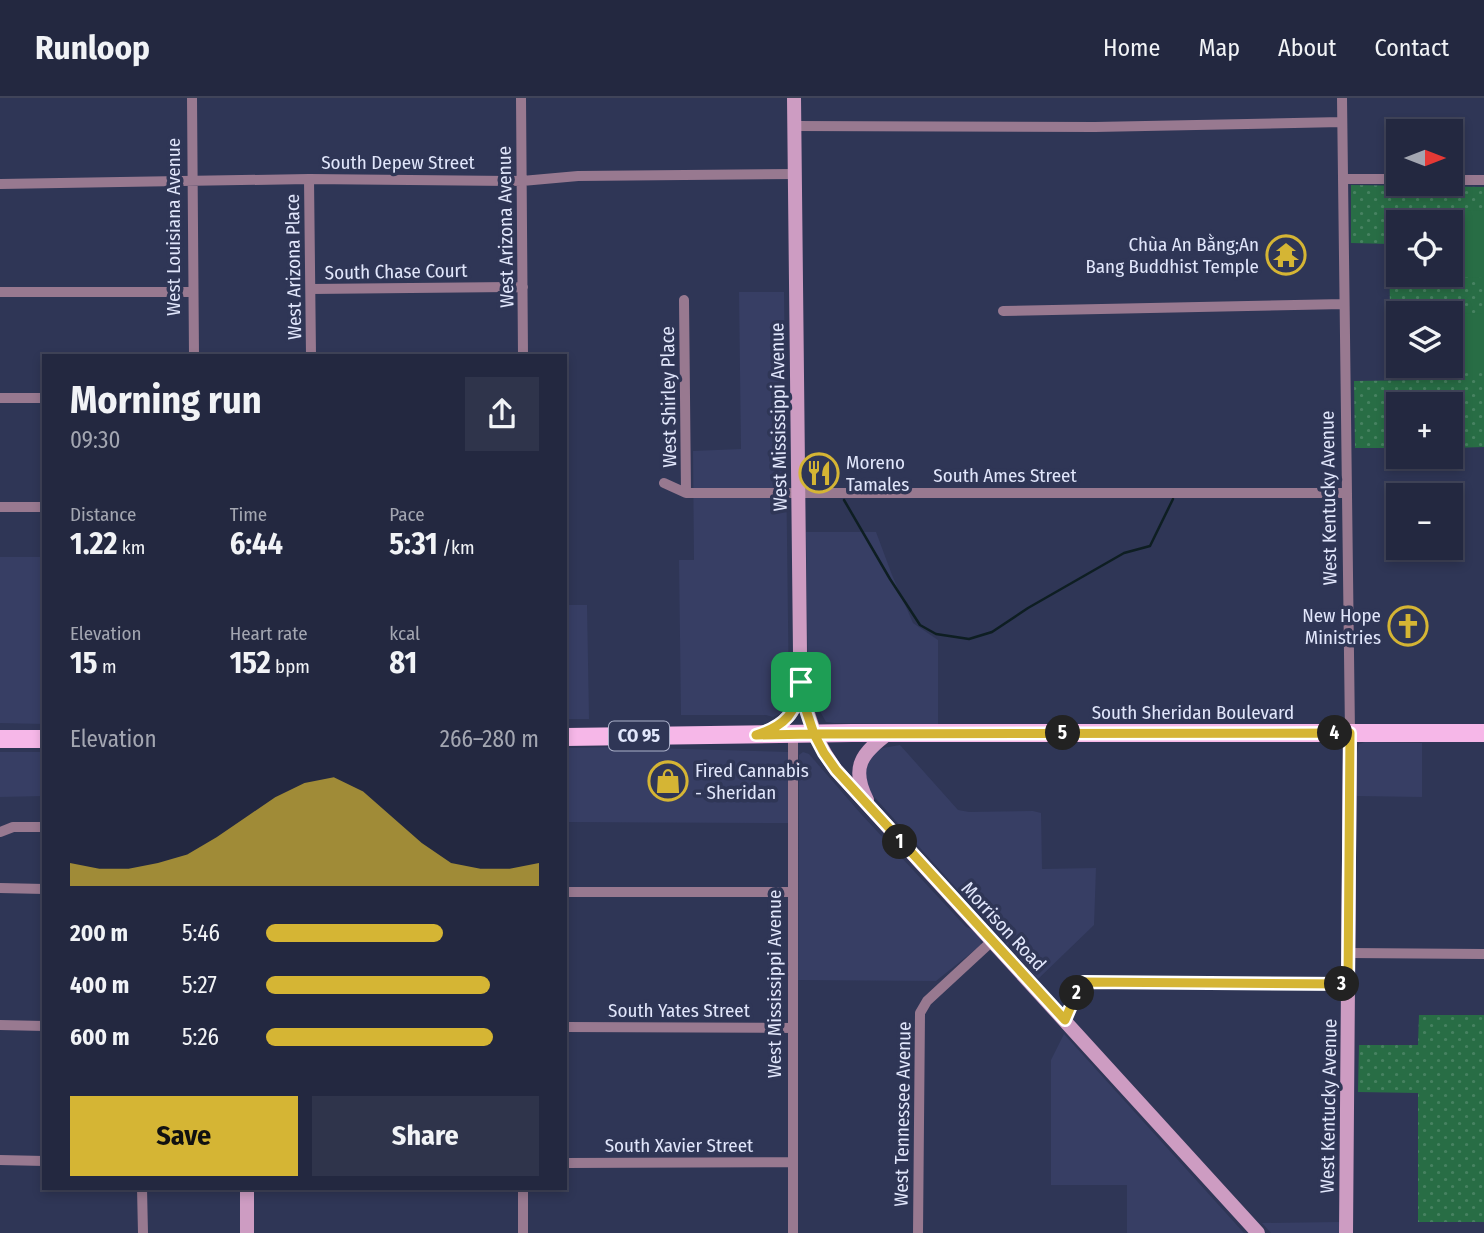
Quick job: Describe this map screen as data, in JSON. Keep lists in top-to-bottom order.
{
  "streets": {
    "main road": [
      "West Mississippi Avenue",
      "West Kentucky Avenue",
      "South Sheridan Boulevard",
      "CO 95",
      "Morrison Road"
    ],
    "street": [
      "South Depew Street",
      "West Louisiana Avenue",
      "West Arizona Avenue",
      "West Arizona Place",
      "South Chase Court",
      "West Shirley Place",
      "South Ames Street",
      "South Yates Street",
      "West Tennessee Avenue",
      "South Xavier Street"
    ]
  },
  "crossings": [
    ["South Depew Street", "West Louisiana Avenue"],
    ["South Depew Street", "West Arizona Avenue"],
    ["South Depew Street", "West Arizona Place"],
    ["South Depew Street", "West Mississippi Avenue"],
    ["West Arizona Avenue", "South Chase Court"],
    ["West Arizona Place", "South Chase Court"],
    ["West Shirley Place", "South Ames Street"],
    ["West Mississippi Avenue", "South Ames Street"],
    ["West Mississippi Avenue", "South Sheridan Boulevard"],
    ["West Mississippi Avenue", "Morrison Road"],
    ["West Mississippi Avenue", "South Yates Street"],
    ["West Mississippi Avenue", "South Xavier Street"],
    ["South Ames Street", "West Kentucky Avenue"],
    ["West Kentucky Avenue", "South Sheridan Boulevard"],
    ["South Sheridan Boulevard", "Morrison Road"],
    ["Morrison Road", "West Tennessee Avenue"]
  ],
  "places": {
    "temple": ["Chùa An Bằng;An Bang Buddhist Temple"],
    "restaurant": ["Moreno Tamales"],
    "church": ["New Hope Ministries"],
    "shop": ["Fired Cannabis - Sheridan"]
  },
  "north": "right",
  "page": {
    "header": "Runloop",
    "nav": [
      "Home",
      "Map",
      "About",
      "Contact"
    ],
    "map_buttons": ["+", "−"],
    "heading": ["Morning run", "09:30"],
    "stats": [
      ["Distance", "1.22 km"],
      ["Time", "6:44"],
      ["Pace", "5:31 /km"],
      ["Elevation", "15 m"],
      ["Heart rate", "152 bpm"],
      ["kcal", "81"]
    ],
    "chart": ["Elevation", "266–280 m"],
    "pins": [
      "4",
      "5",
      "1",
      "3",
      "2"
    ],
    "list": [
      {
        "name": "200 m",
        "note": "5:46"
      },
      {
        "name": "400 m",
        "note": "5:27"
      },
      {
        "name": "600 m",
        "note": "5:26"
      }
    ],
    "buttons": ["Save", "Share"]
  }
}
